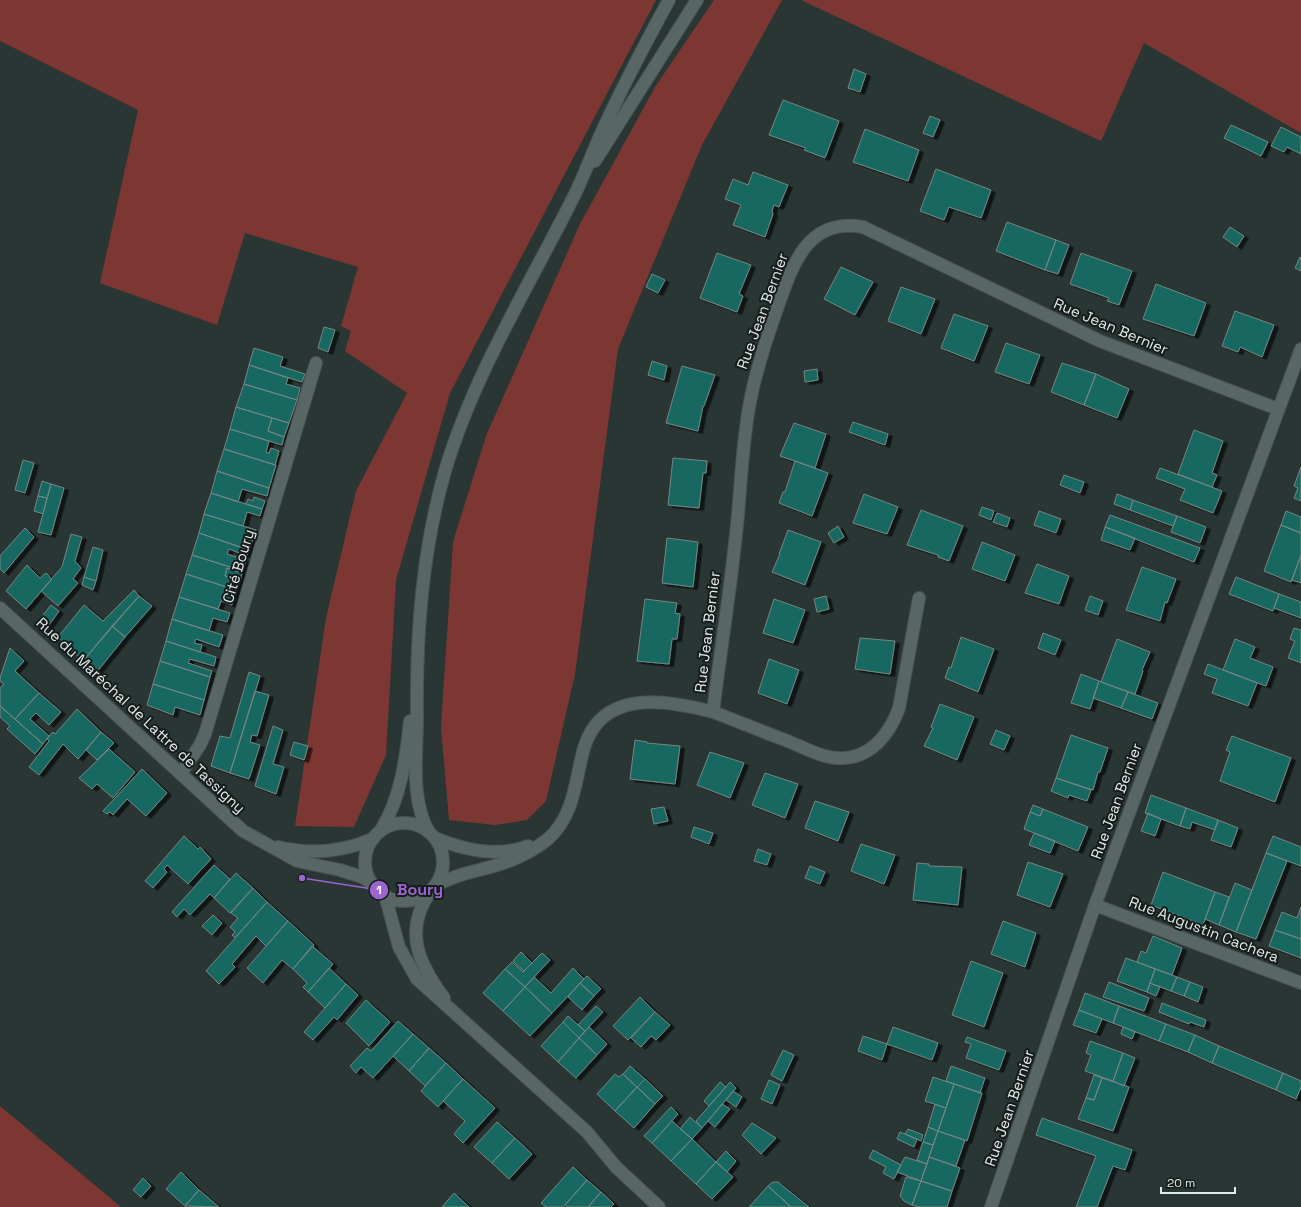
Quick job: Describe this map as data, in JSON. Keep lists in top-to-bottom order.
{
  "streets": {
    "street": [
      "Rue Jean Bernier",
      "Cité Boury",
      "Rue du Maréchal de Lattre de Tassigny",
      "Rue Augustin Cachera"
    ]
  },
  "crossings": [
    ["Rue Jean Bernier", "Rue du Maréchal de Lattre de Tassigny"],
    ["Rue Jean Bernier", "Rue Augustin Cachera"],
    ["Cité Boury", "Rue du Maréchal de Lattre de Tassigny"]
  ],
  "places": ["Boury"],
  "scale_bar": "20 m"
}
